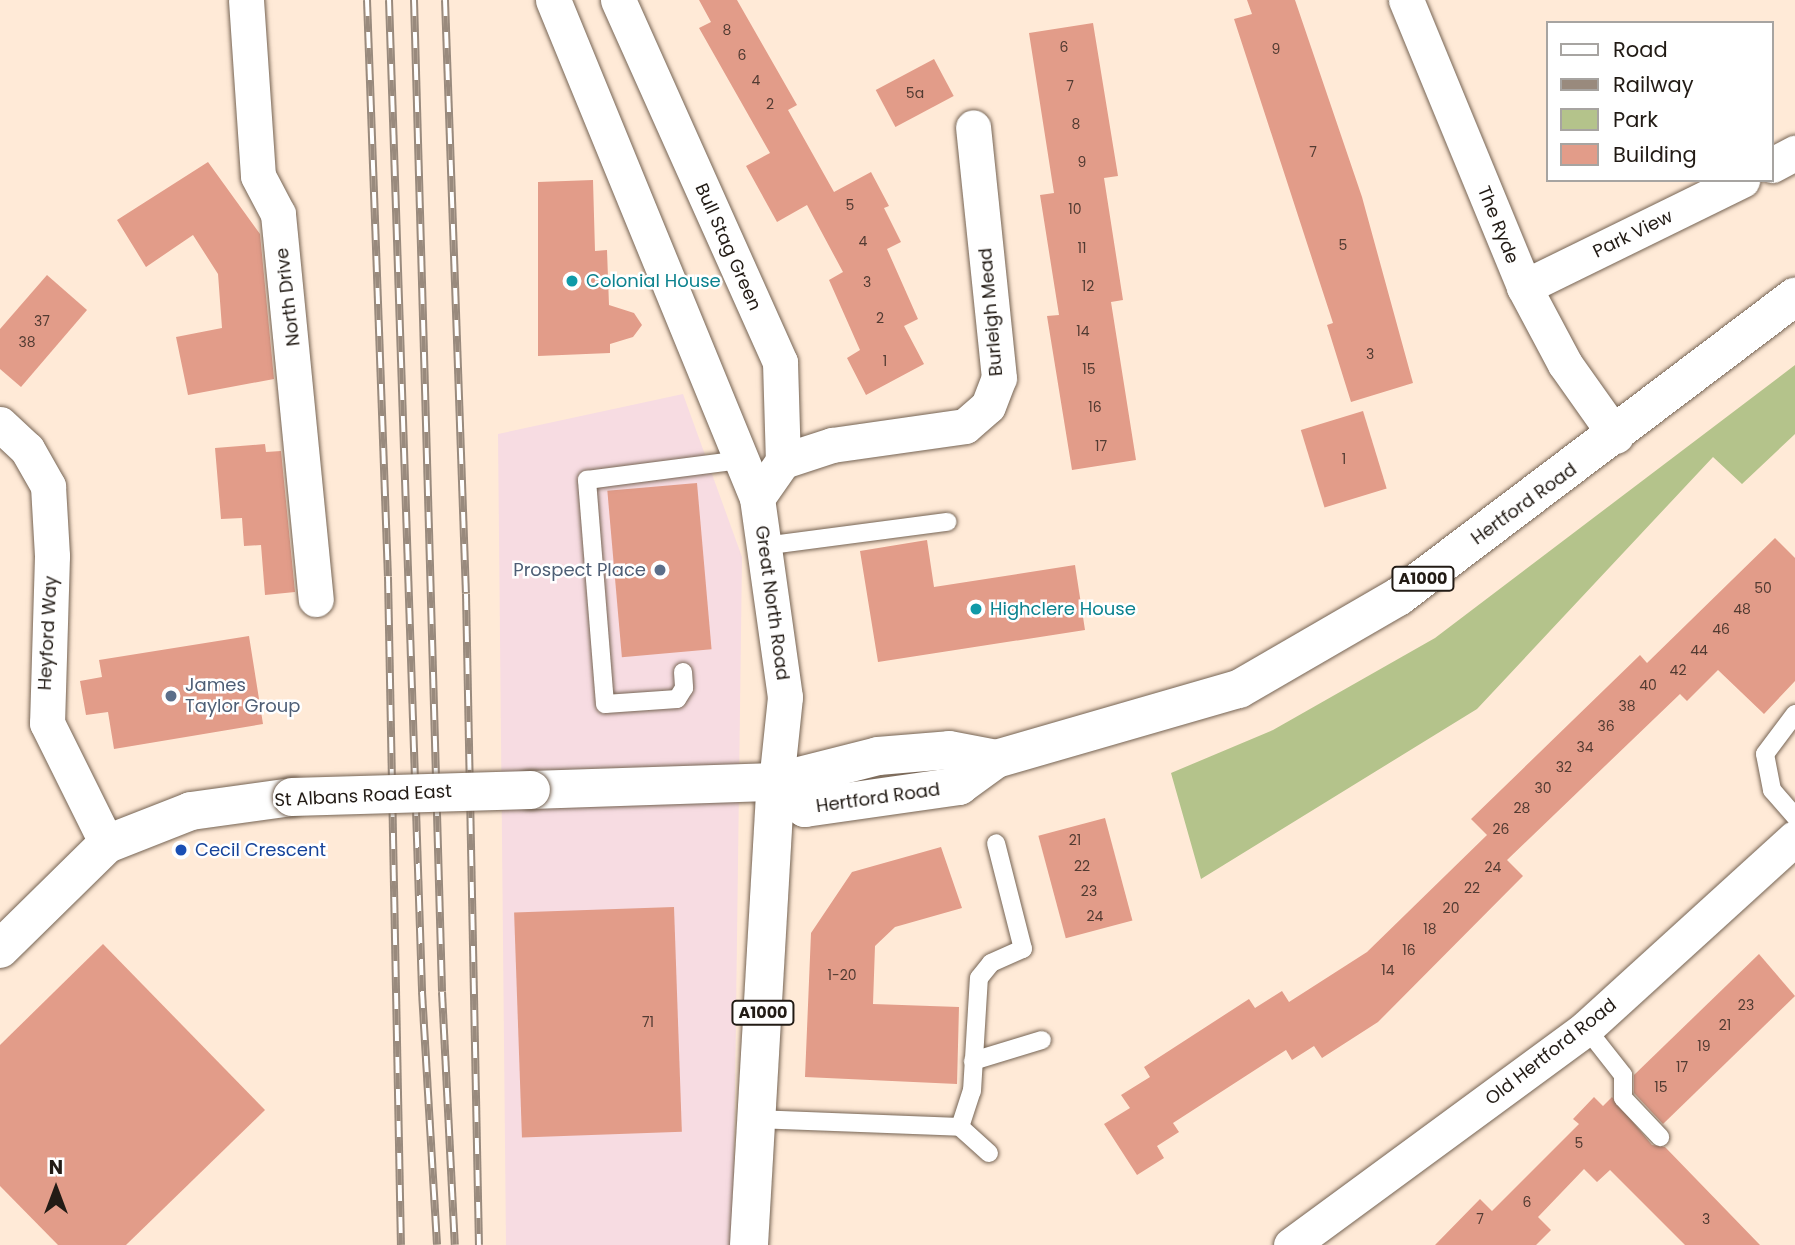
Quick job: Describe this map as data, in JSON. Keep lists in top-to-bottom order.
{
  "streets": {
    "main road": [
      "Hertford Road",
      "A1000",
      "Great North Road",
      "St Albans Road East"
    ],
    "street": [
      "The Ryde",
      "Park View",
      "Bull Stag Green",
      "North Drive",
      "Burleigh Mead",
      "Heyford Way",
      "Old Hertford Road"
    ]
  },
  "crossings": [
    ["The Ryde", "Park View"],
    ["The Ryde", "Hertford Road"],
    ["Bull Stag Green", "Burleigh Mead"],
    ["Hertford Road", "Great North Road"],
    ["Hertford Road", "St Albans Road East"],
    ["Great North Road", "St Albans Road East"],
    ["Heyford Way", "St Albans Road East"]
  ],
  "places": [
    "Colonial House",
    "Prospect Place",
    "Highclere House",
    "James Taylor Group",
    "Cecil Crescent"
  ],
  "house_numbers": [
    "8",
    "6",
    "9",
    "6",
    "4",
    "7",
    "5a",
    "2",
    "8",
    "7",
    "9",
    "5",
    "10",
    "4",
    "5",
    "11",
    "3",
    "12",
    "2",
    "37",
    "14",
    "38",
    "3",
    "1",
    "15",
    "16",
    "17",
    "1",
    "50",
    "48",
    "46",
    "44",
    "42",
    "40",
    "38",
    "36",
    "34",
    "32",
    "30",
    "28",
    "26",
    "21",
    "22",
    "24",
    "22",
    "23",
    "20",
    "24",
    "18",
    "16",
    "14",
    "1-20",
    "23",
    "71",
    "21",
    "19",
    "17",
    "15",
    "5",
    "6",
    "7",
    "3"
  ],
  "legend": [
    "Road",
    "Railway",
    "Park",
    "Building"
  ],
  "north": "top"
}
